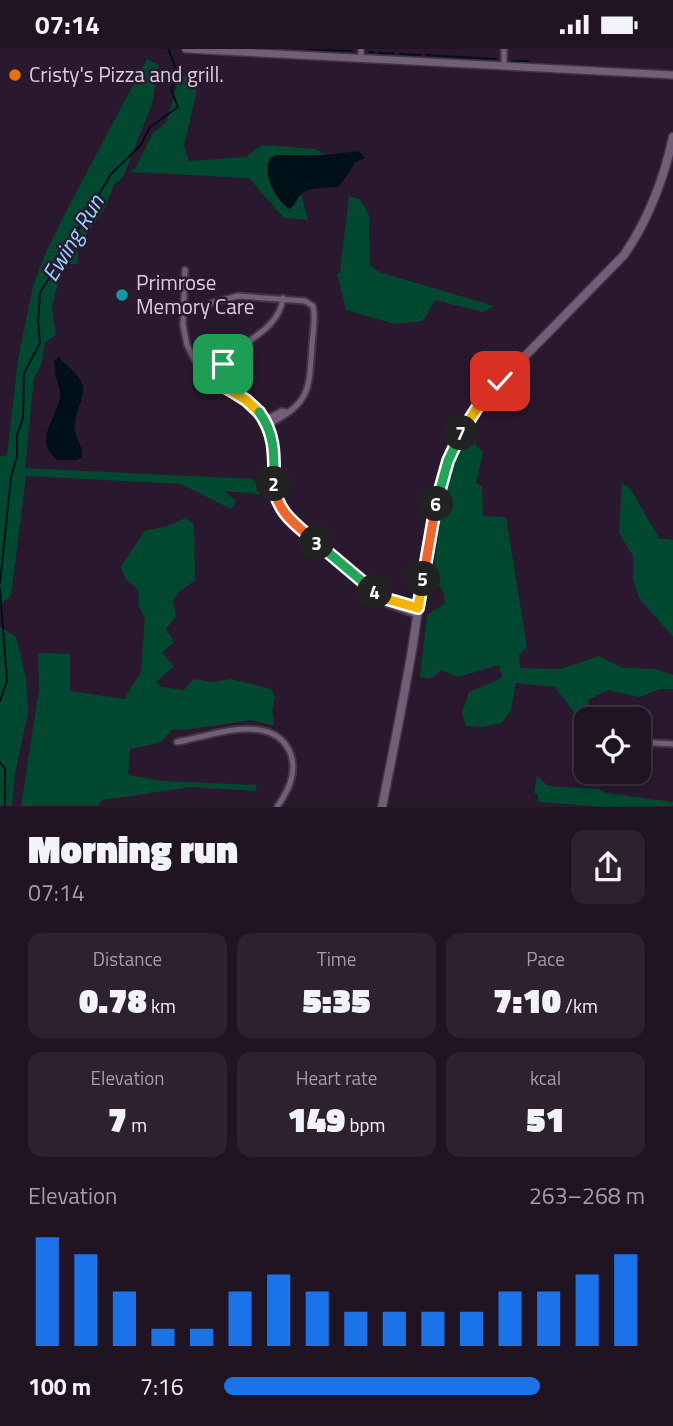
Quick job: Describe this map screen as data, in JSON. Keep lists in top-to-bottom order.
{
  "water": ["Ewing Run"],
  "places": ["Cristy's Pizza and grill.", "Primrose Memory Care"],
  "page": {
    "status": "07:14",
    "pins": [
      "7",
      "2",
      "6",
      "3",
      "5",
      "4"
    ],
    "heading": ["Morning run", "07:14"],
    "stats": [
      ["Distance", "0.78 km"],
      ["Time", "5:35"],
      ["Pace", "7:10 /km"],
      ["Elevation", "7 m"],
      ["Heart rate", "149 bpm"],
      ["kcal", "51"]
    ],
    "chart": ["Elevation", "263–268 m"],
    "list": [
      {
        "name": "100 m",
        "note": "7:16"
      }
    ]
  }
}
